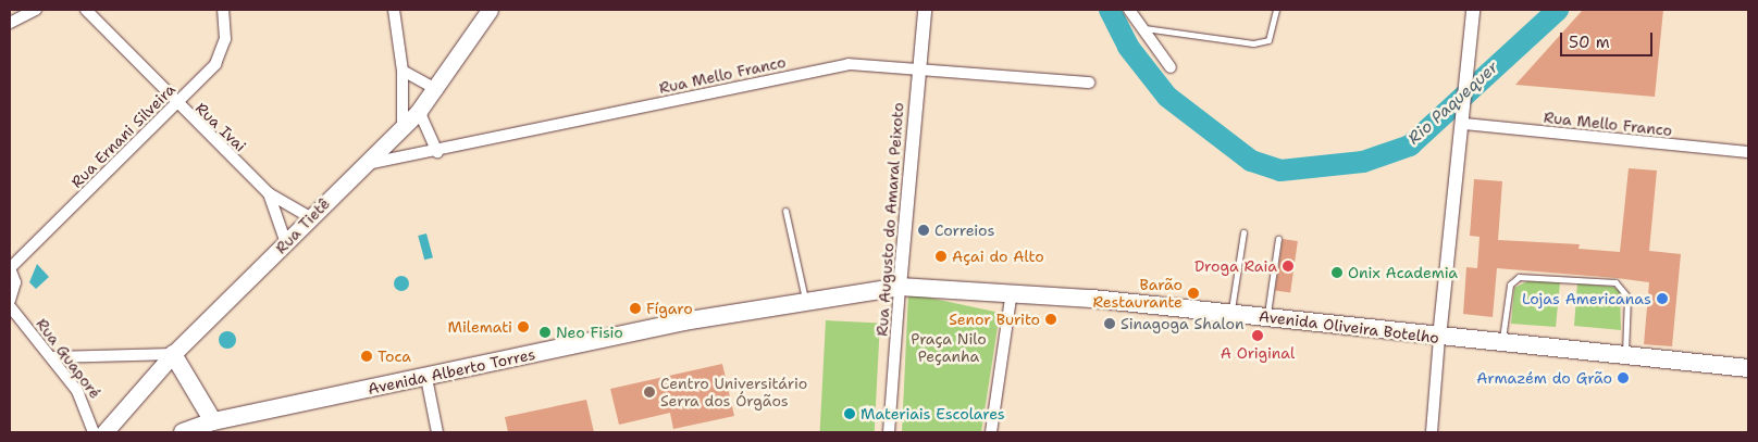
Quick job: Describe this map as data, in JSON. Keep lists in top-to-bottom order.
{
  "streets": {
    "main road": ["Rua Tietê", "Avenida Oliveira Botelho", "Avenida Alberto Torres"],
    "street": [
      "Rua Mello Franco",
      "Rua Ivai",
      "Rua Ernani Silveira",
      "Rua Augusto do Amaral Peixoto",
      "Rua Guaporé"
    ]
  },
  "crossings": [
    ["Rua Mello Franco", "Rua Augusto do Amaral Peixoto"],
    ["Rua Mello Franco", "Rua Tietê"],
    ["Rua Ivai", "Rua Ernani Silveira"],
    ["Rua Ivai", "Rua Tietê"],
    ["Rua Augusto do Amaral Peixoto", "Avenida Oliveira Botelho"],
    ["Rua Augusto do Amaral Peixoto", "Avenida Alberto Torres"],
    ["Avenida Oliveira Botelho", "Avenida Alberto Torres"]
  ],
  "water": ["Rio Paquequer"],
  "parks": ["Praça Nilo Peçanha"],
  "places": [
    "Correios",
    "Açai do Alto",
    "Droga Raia",
    "Onix Academia",
    "Barão Restaurante",
    "Lojas Americanas",
    "Fígaro",
    "Senor Burito",
    "Sinagoga Shalon",
    "Milemati",
    "Neo Fisio",
    "A Original",
    "Toca",
    "Armazém do Grão",
    "Centro Universitário Serra dos Órgãos",
    "Materiais Escolares"
  ],
  "scale_bar": "50 m"
}
